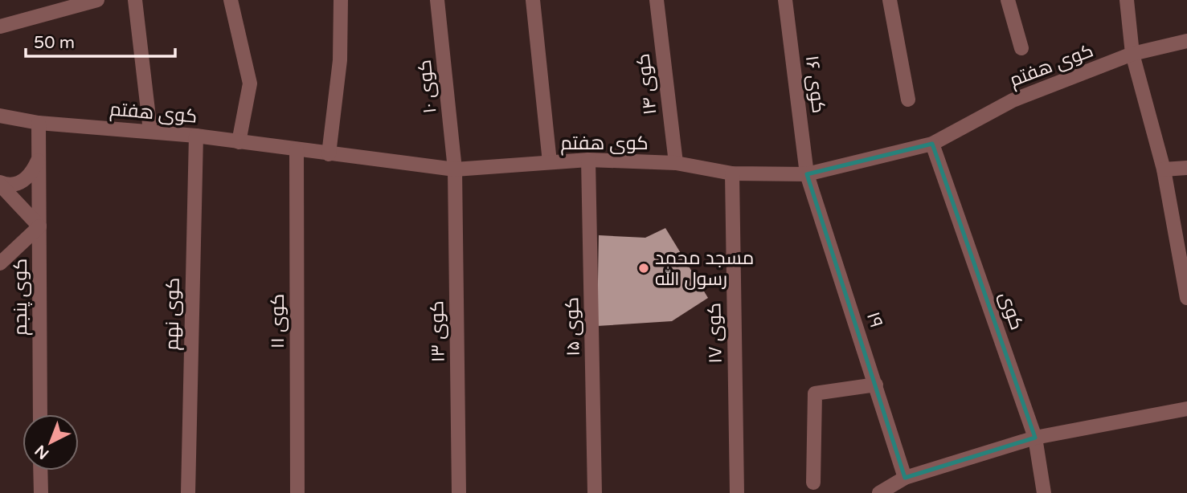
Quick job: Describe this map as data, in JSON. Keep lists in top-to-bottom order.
{
  "streets": {
    "street": [
      "کوی هفتم",
      "کوی ۱۴",
      "کوی ۱۶",
      "کوی ۱۰",
      "کوی پنجم",
      "کوی",
      "کوی نهم",
      "۱۹",
      "کوی ۱۱",
      "کوی ۱۵",
      "کوی ۱۳",
      "کوی ۱۷"
    ]
  },
  "crossings": [
    ["کوی هفتم", "کوی ۱۴"],
    ["کوی هفتم", "کوی ۱۶"],
    ["کوی هفتم", "کوی ۱۰"],
    ["کوی هفتم", "کوی پنجم"],
    ["کوی هفتم", "کوی"],
    ["کوی هفتم", "کوی نهم"],
    ["کوی هفتم", "۱۹"],
    ["کوی هفتم", "کوی ۱۱"],
    ["کوی هفتم", "کوی ۱۵"],
    ["کوی هفتم", "کوی ۱۳"],
    ["کوی هفتم", "کوی ۱۷"],
    ["کوی ۱۶", "۱۹"],
    ["کوی ۱۰", "کوی ۱۳"]
  ],
  "places": ["مسجد محمد رسول الله"],
  "scale_bar": "50 m",
  "north": "bottom left"
}
